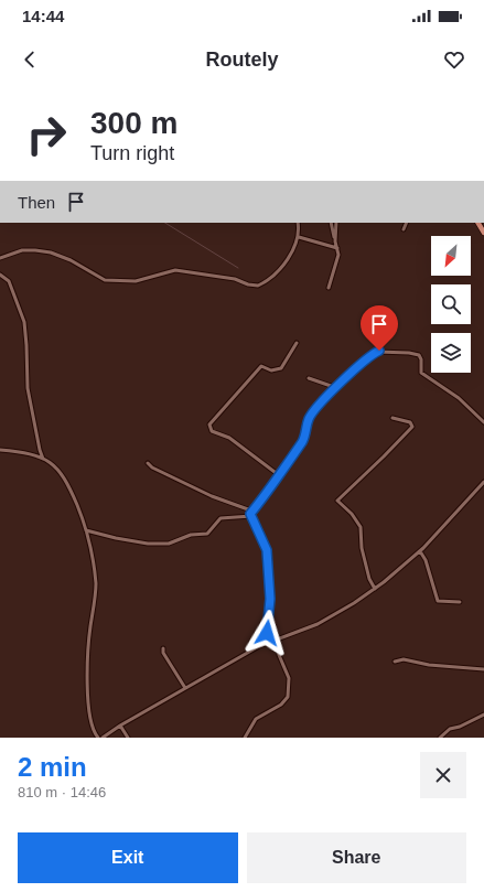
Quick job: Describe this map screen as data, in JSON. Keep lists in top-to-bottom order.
{
  "north": "bottom left",
  "page": {
    "status": "14:44",
    "header": "Routely",
    "turn": ["300 m", "Turn right"],
    "then": "Then",
    "heading": ["2 min", "810 m · 14:46"],
    "buttons": ["Exit", "Share"]
  }
}
